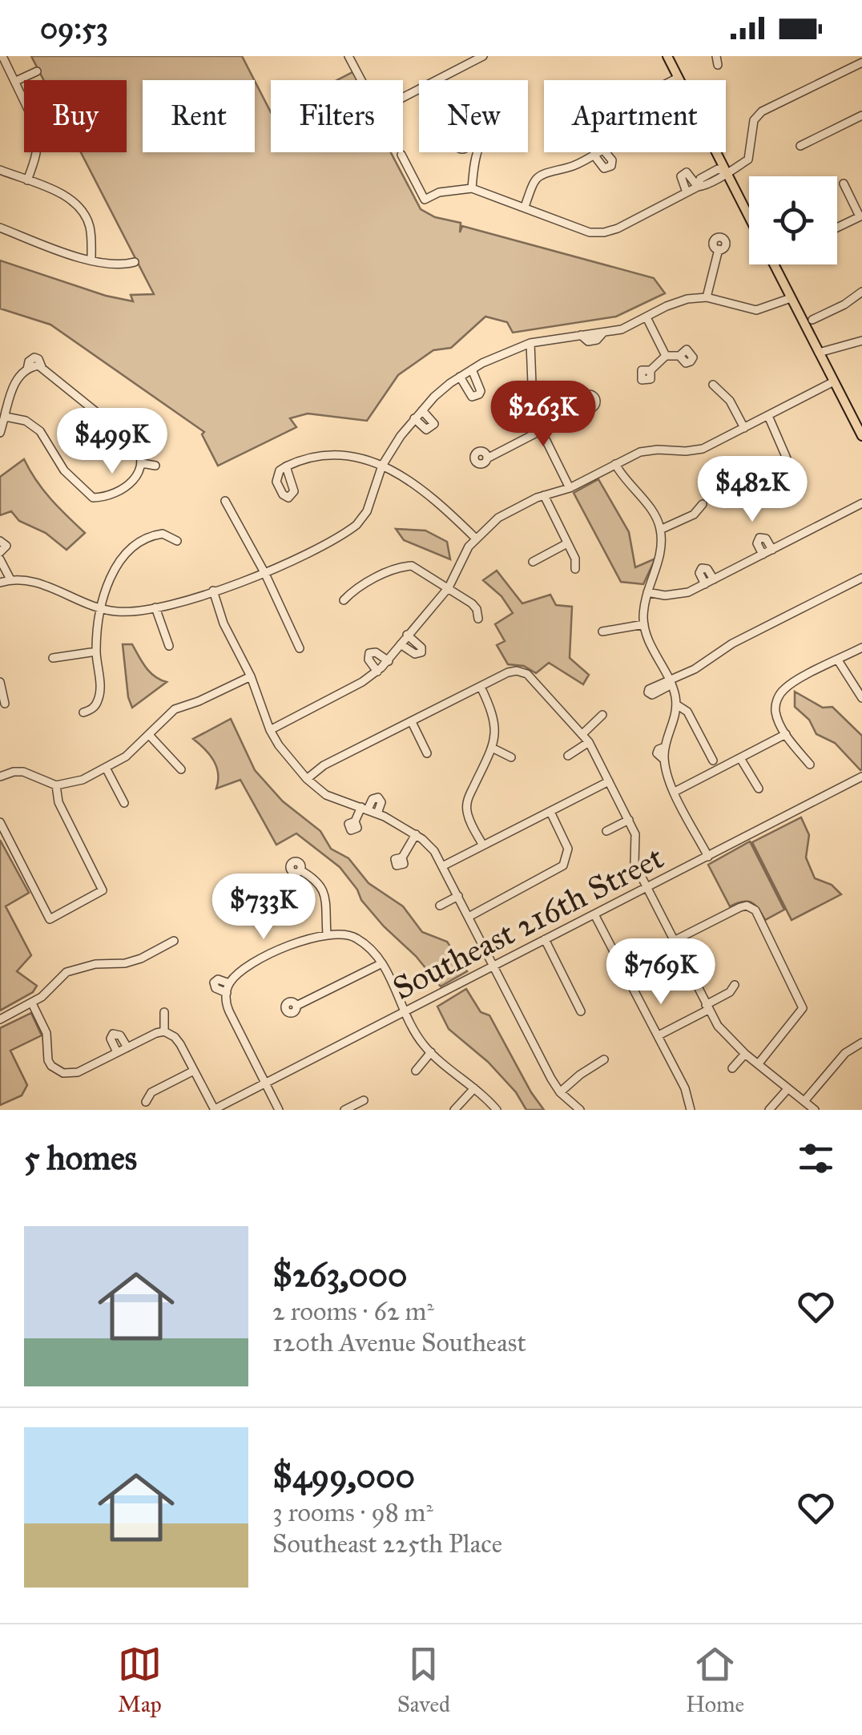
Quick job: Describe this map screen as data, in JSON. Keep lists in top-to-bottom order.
{
  "streets": {
    "street": ["Southeast 216th Street"]
  },
  "page": {
    "status": "09:53",
    "chip": [
      "Buy",
      "Rent",
      "Filters",
      "New",
      "Apartment"
    ],
    "price": [
      "$263K",
      "$499K",
      "$482K",
      "$733K",
      "$769K"
    ],
    "heading": "5 homes",
    "list": [
      {
        "name": "$263,000",
        "note": "2 rooms · 62 m² · 120th Avenue Southeast"
      },
      {
        "name": "$499,000",
        "note": "3 rooms · 98 m² · Southeast 225th Place"
      }
    ],
    "tabs": ["Map", "Saved", "Home"]
  }
}
